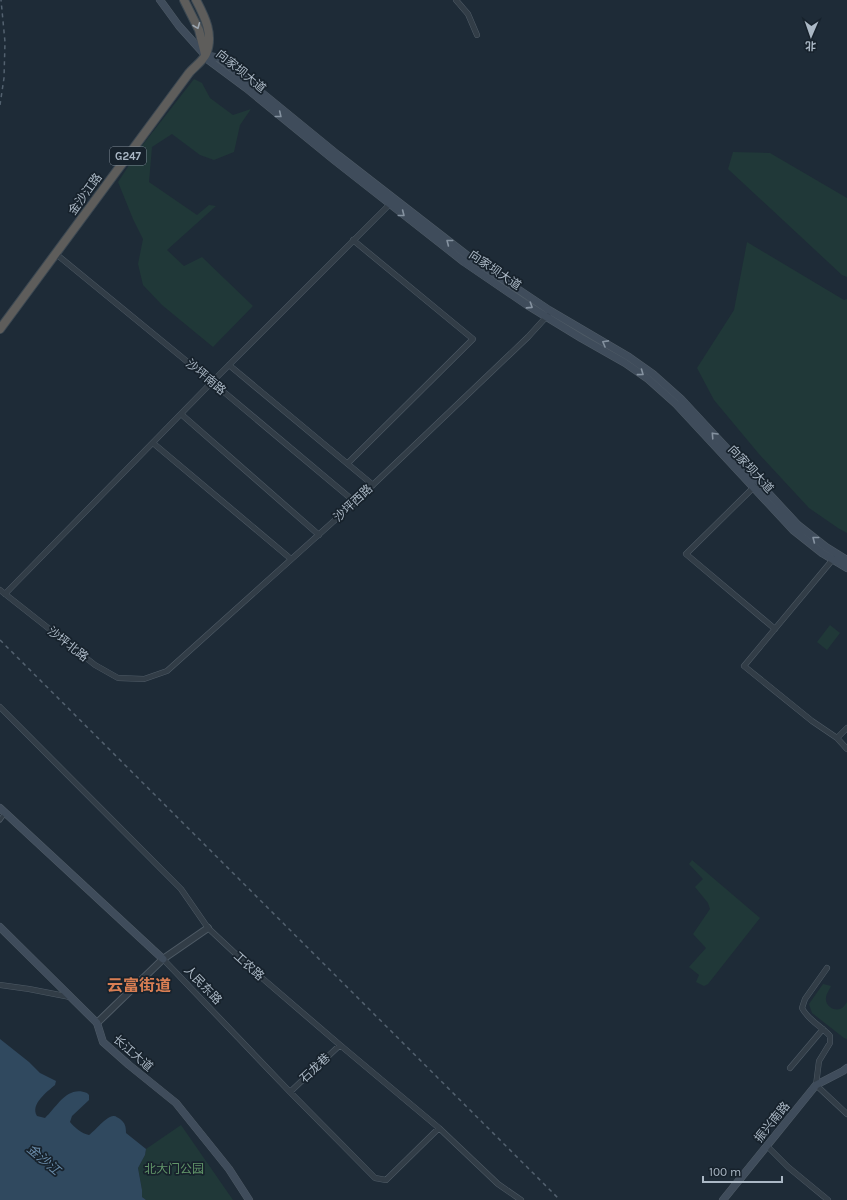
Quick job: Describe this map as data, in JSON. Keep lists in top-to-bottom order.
{
  "streets": {
    "highway": ["G247", "金沙江路"],
    "main road": [
      "向家坝大道",
      "人民东路",
      "长江大道",
      "振兴南路"
    ],
    "street": [
      "沙坪南路",
      "沙坪西路",
      "沙坪北路",
      "工农路",
      "石龙巷"
    ]
  },
  "crossings": [
    ["向家坝大道", "G247"],
    ["向家坝大道", "金沙江路"],
    ["向家坝大道", "沙坪西路"],
    ["G247", "金沙江路"],
    ["金沙江路", "沙坪南路"],
    ["沙坪南路", "沙坪西路"],
    ["沙坪西路", "沙坪北路"],
    ["工农路", "人民东路"],
    ["工农路", "石龙巷"],
    ["人民东路", "石龙巷"]
  ],
  "districts": ["云富街道"],
  "water": ["金沙江"],
  "parks": ["北大门公园"],
  "scale_bar": "100 m",
  "north": "bottom"
}
